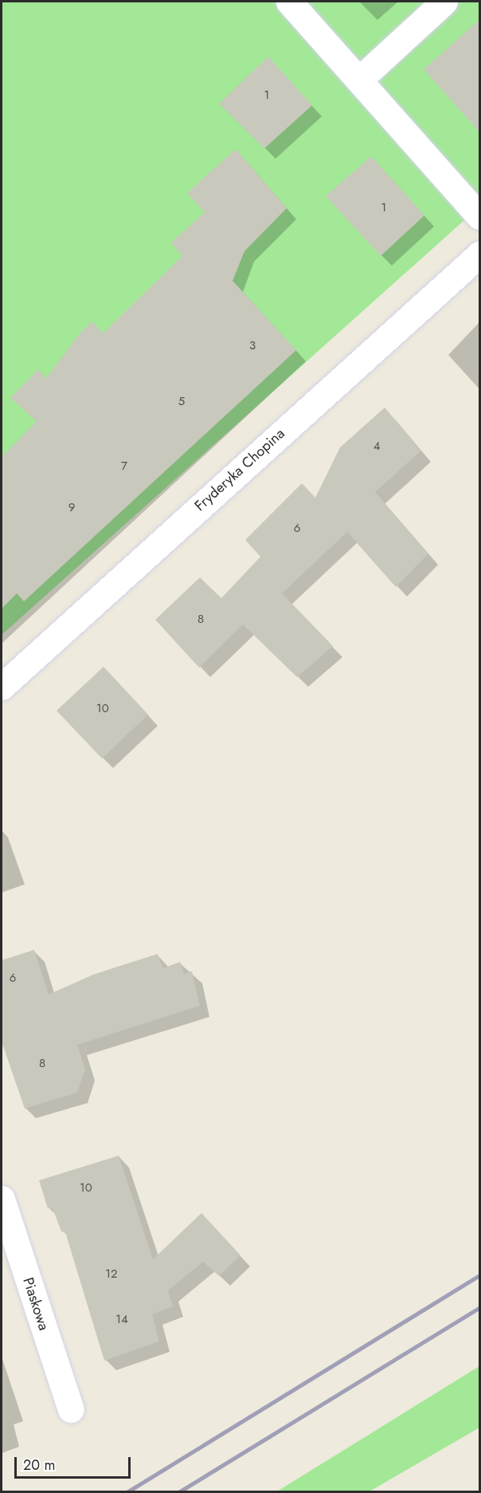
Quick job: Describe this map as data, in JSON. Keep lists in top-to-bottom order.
{
  "streets": {
    "street": ["Fryderyka Chopina", "Piaskowa"]
  },
  "house_numbers": [
    "1",
    "1",
    "3",
    "5",
    "4",
    "7",
    "9",
    "6",
    "8",
    "10",
    "6",
    "8",
    "10",
    "12",
    "14"
  ],
  "scale_bar": "20 m"
}
